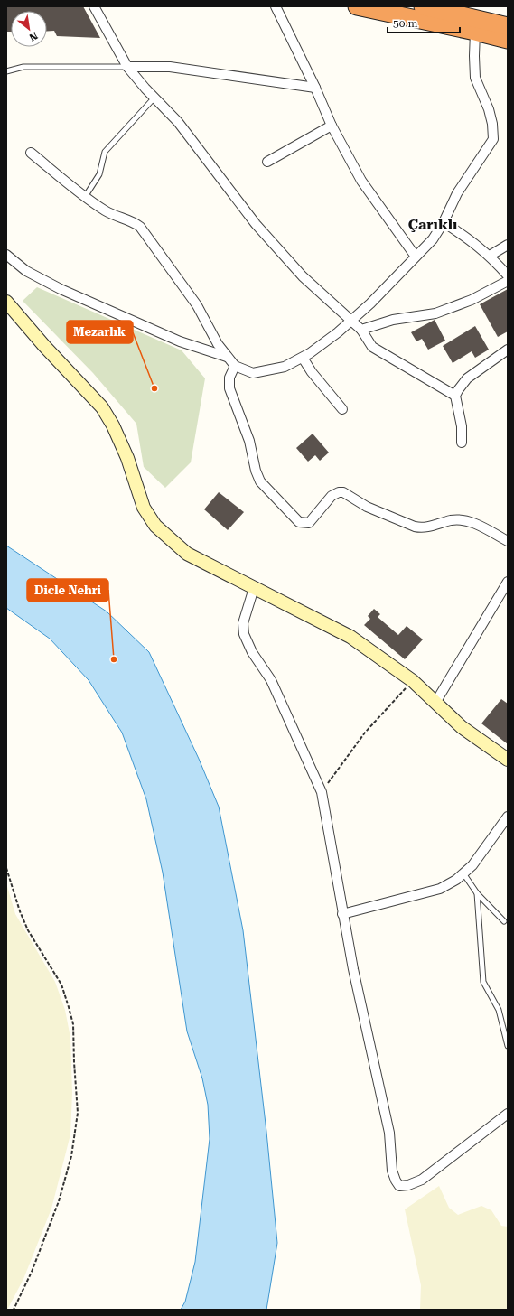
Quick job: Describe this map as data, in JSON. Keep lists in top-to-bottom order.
{
  "districts": ["Çarıklı"],
  "places": ["Mezarlık", "Dicle Nehri"],
  "scale_bar": "50 m",
  "north": "bottom right"
}
